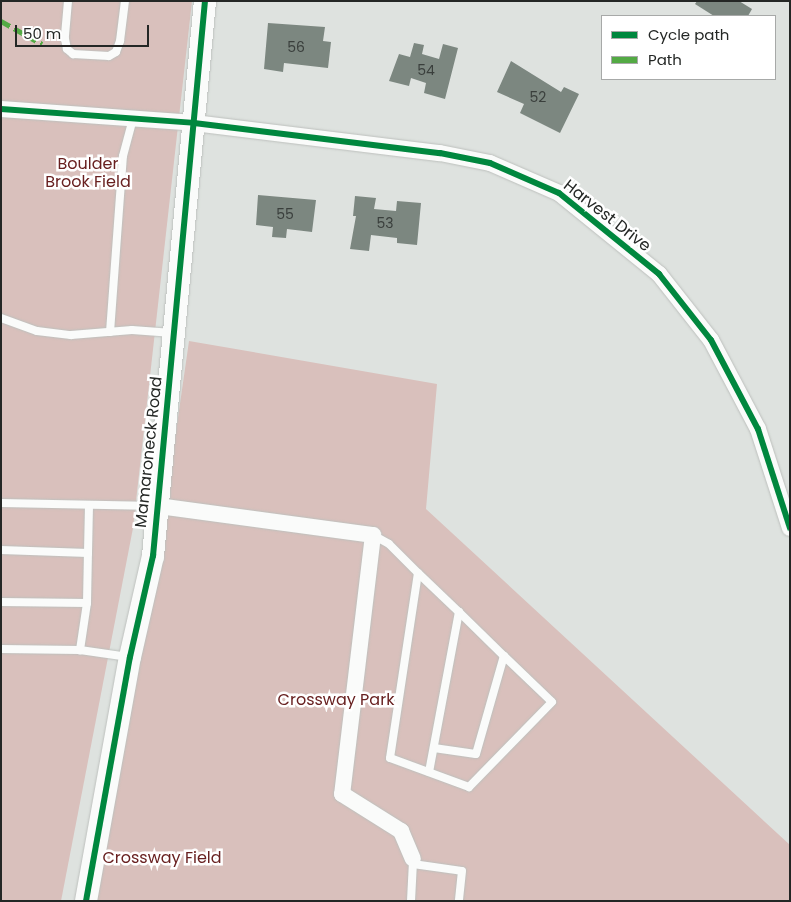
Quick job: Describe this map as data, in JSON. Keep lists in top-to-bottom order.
{
  "streets": {
    "street": ["Harvest Drive", "Mamaroneck Road"]
  },
  "crossings": [
    ["Harvest Drive", "Mamaroneck Road"]
  ],
  "parks": ["Boulder Brook Field", "Crossway Park", "Crossway Field"],
  "house_numbers": [
    "56",
    "54",
    "52",
    "55",
    "53"
  ],
  "legend": ["Cycle path", "Path"],
  "scale_bar": "50 m"
}
